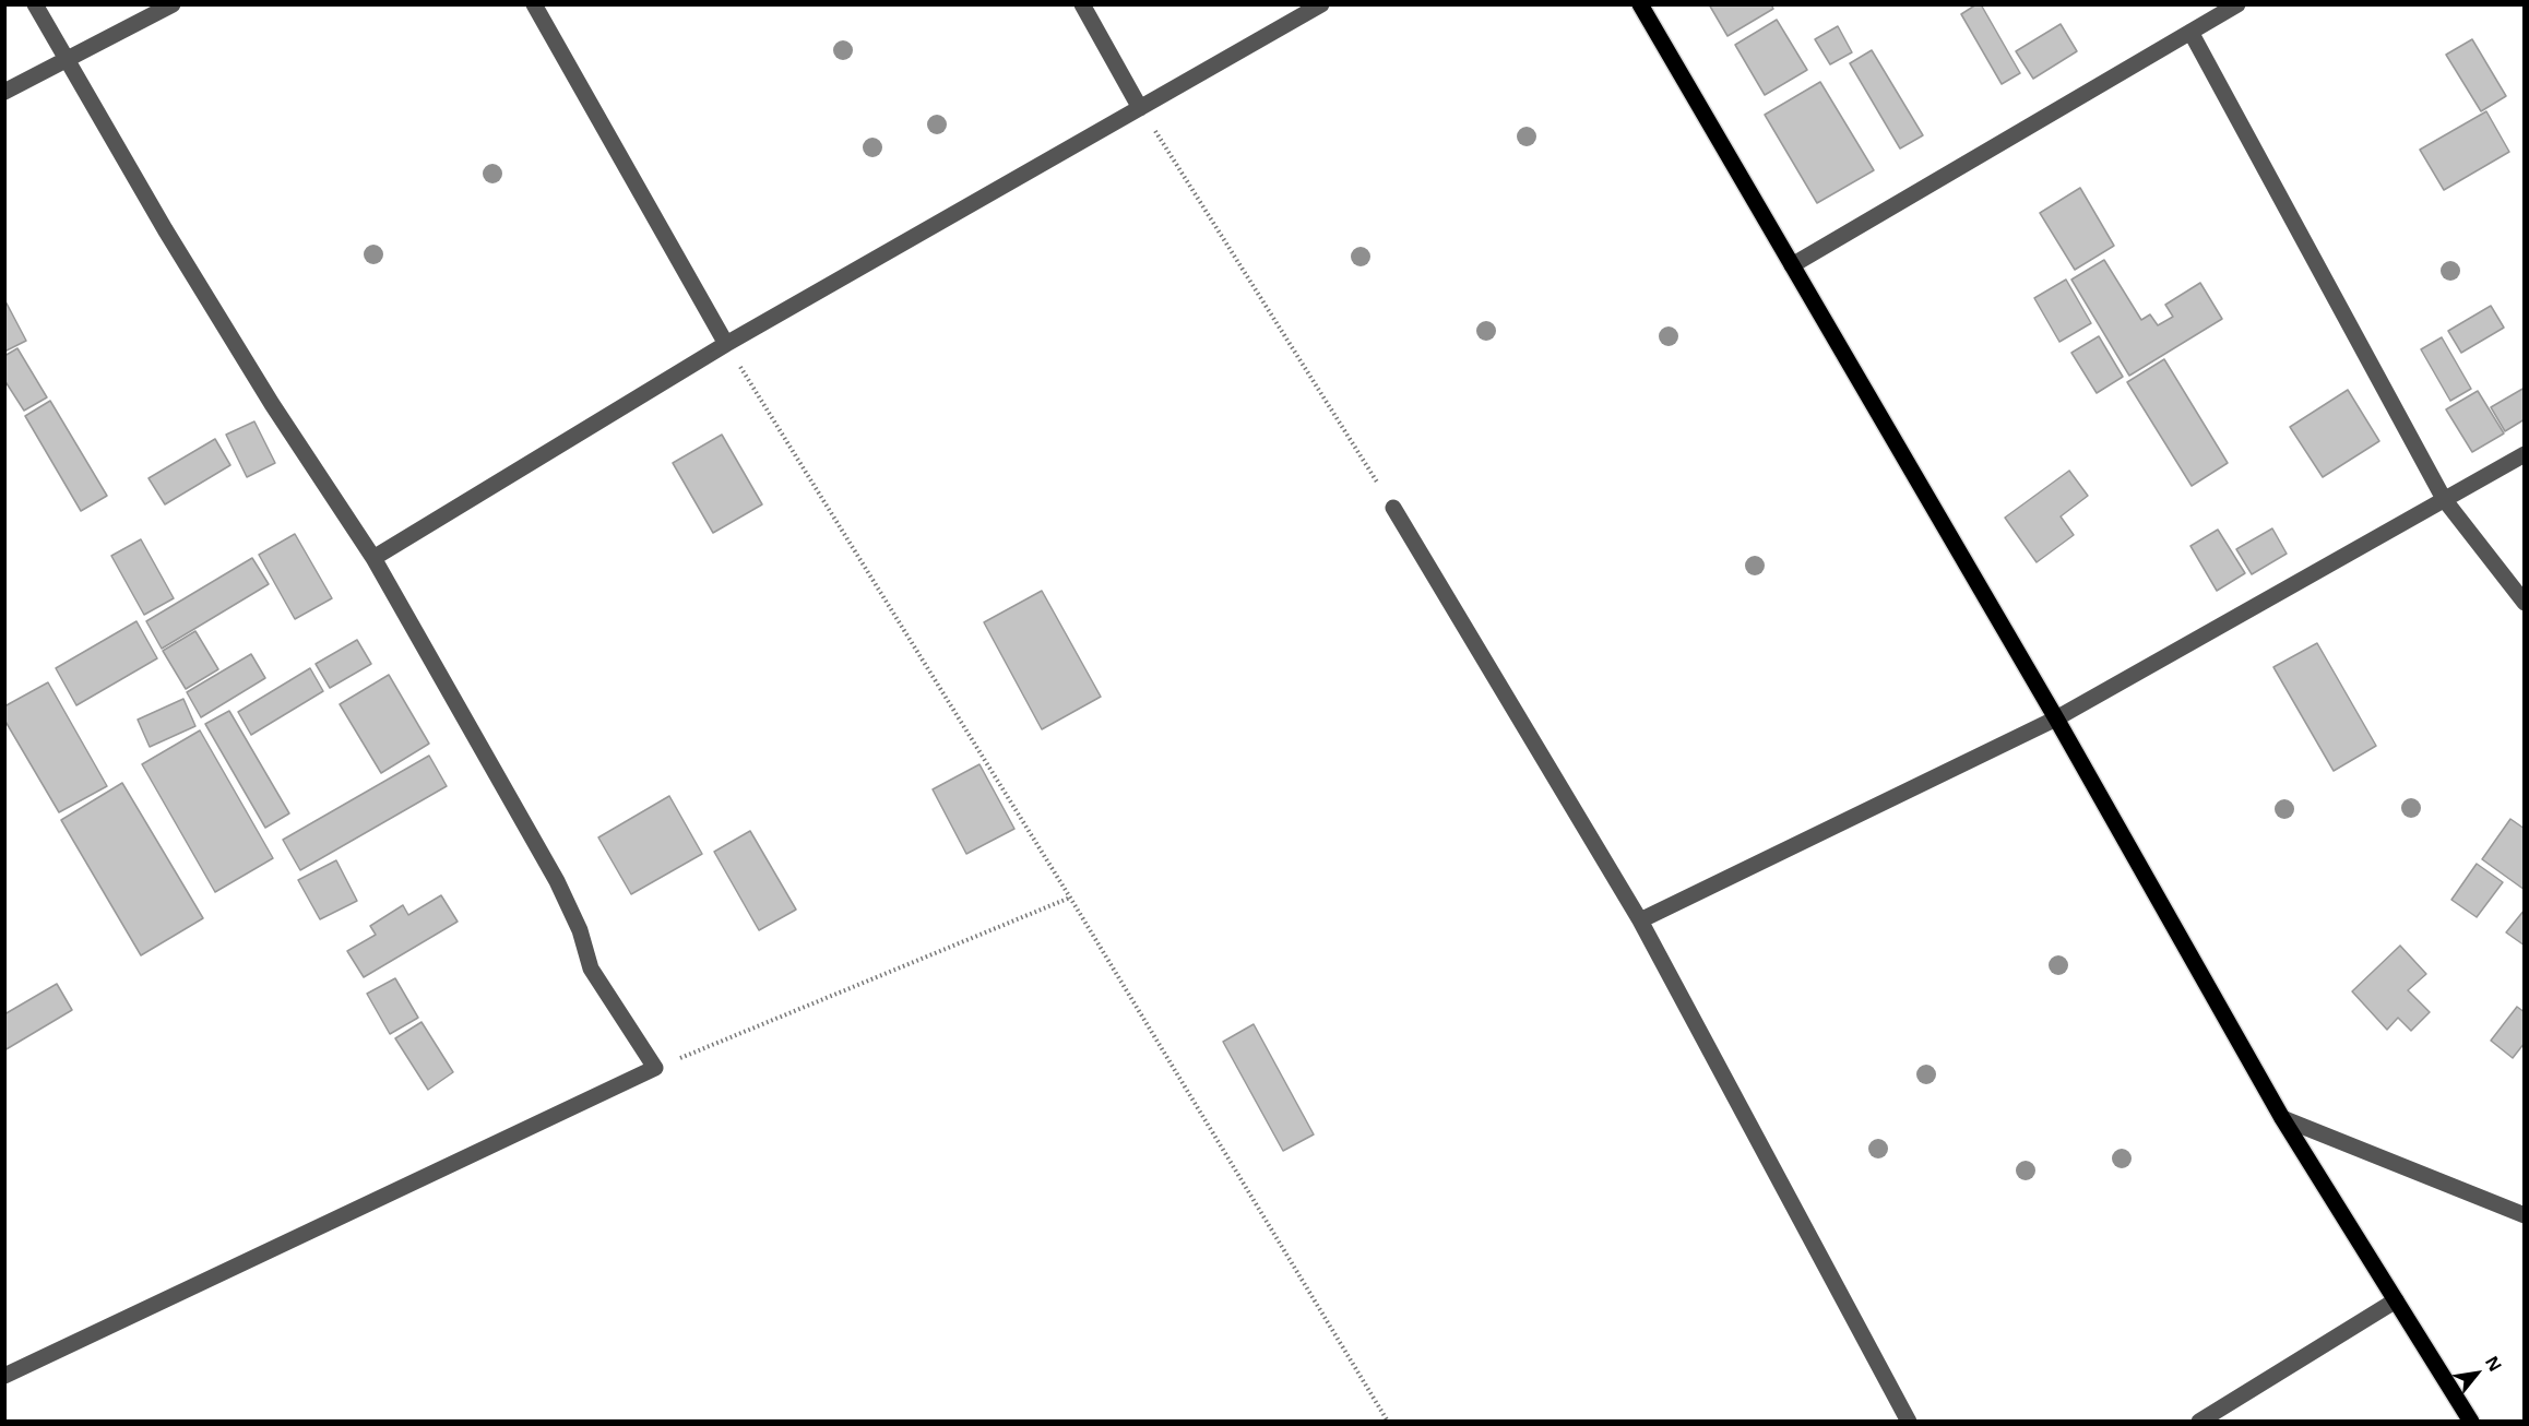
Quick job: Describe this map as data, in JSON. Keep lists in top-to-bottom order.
{
  "north": "top right"
}
